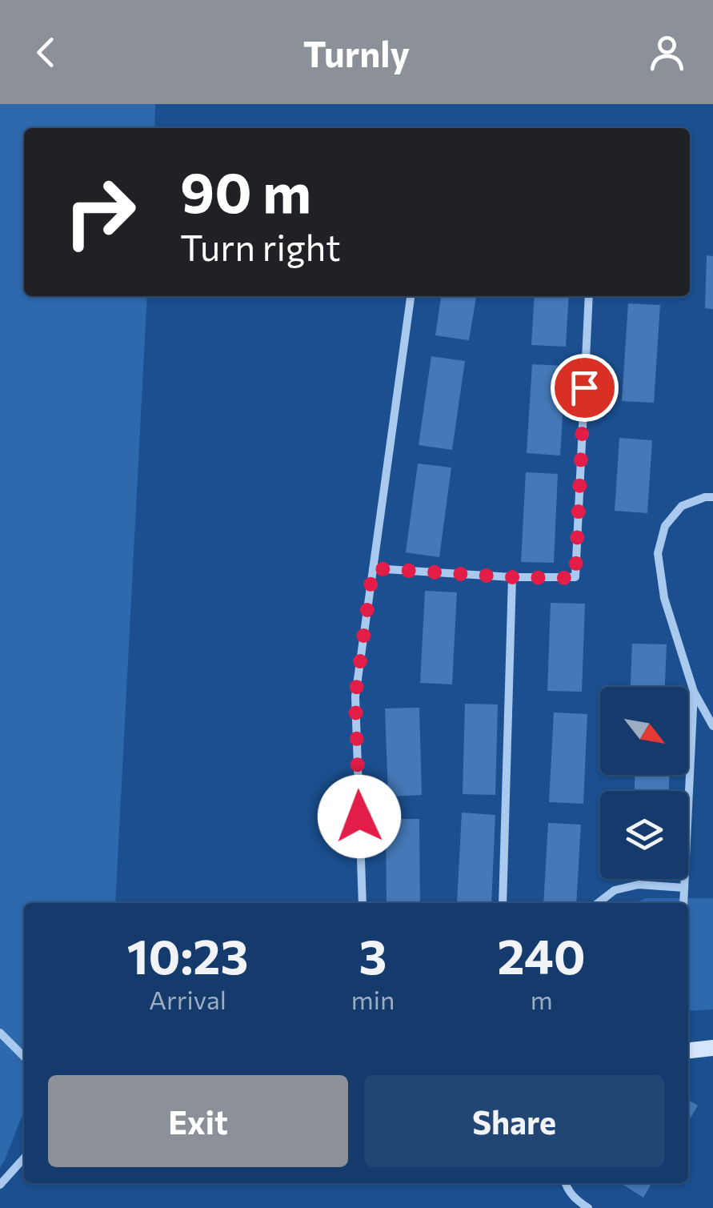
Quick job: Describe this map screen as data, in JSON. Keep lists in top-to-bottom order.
{
  "north": "bottom right",
  "page": {
    "header": "Turnly",
    "turn": ["90 m", "Turn right"],
    "eta": [
      "10:23",
      "Arrival",
      "3",
      "min",
      "240",
      "m"
    ],
    "buttons": ["Exit", "Share"]
  }
}
